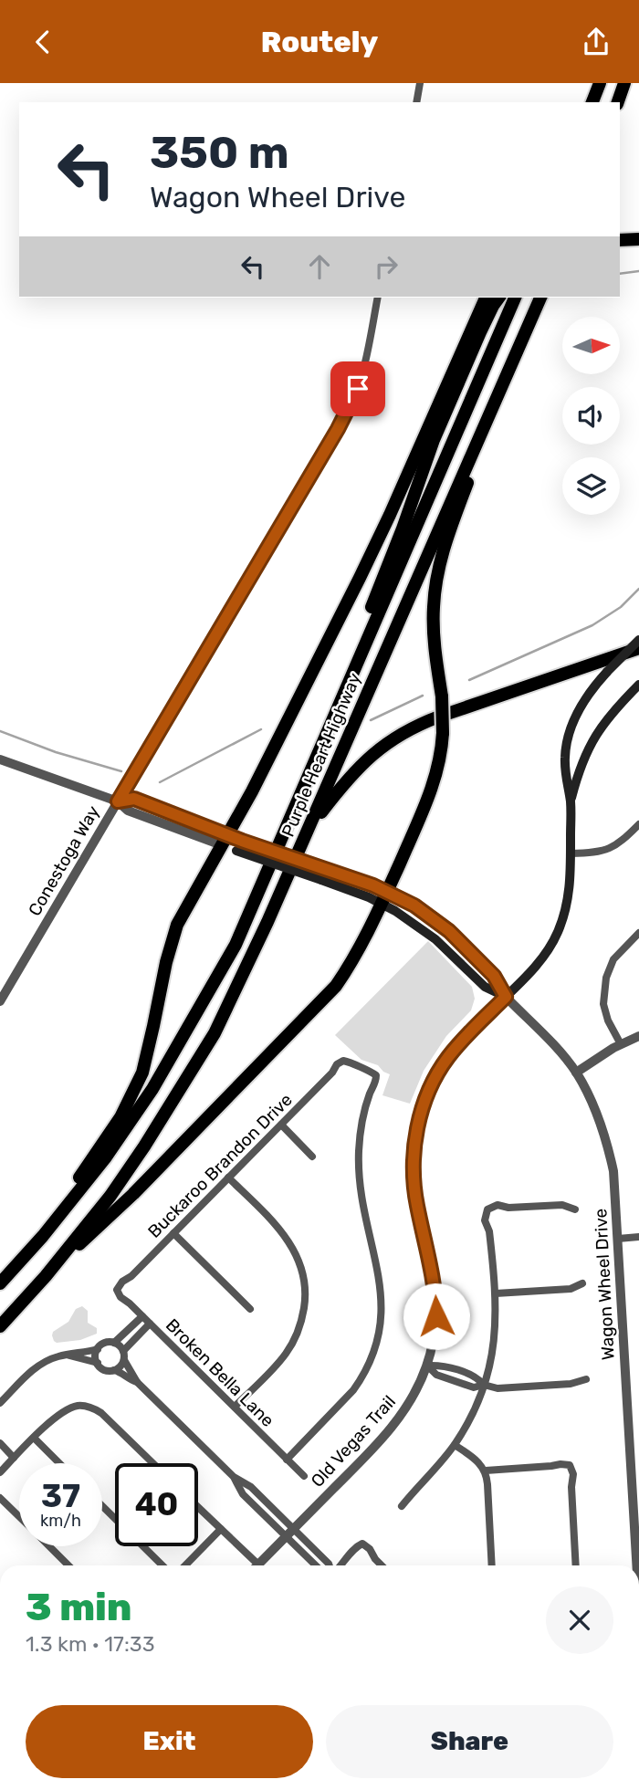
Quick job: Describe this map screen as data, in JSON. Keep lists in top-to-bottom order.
{
  "streets": {
    "highway": ["Purple Heart Highway"],
    "main road": ["Wagon Wheel Drive"],
    "street": [
      "Conestoga Way",
      "Buckaroo Brandon Drive",
      "Broken Bella Lane",
      "Old Vegas Trail"
    ]
  },
  "crossings": [
    ["Buckaroo Brandon Drive", "Broken Bella Lane"],
    ["Wagon Wheel Drive", "Old Vegas Trail"]
  ],
  "north": "right",
  "page": {
    "header": "Routely",
    "turn": ["350 m", "Wagon Wheel Drive"],
    "speed": "37 km/h",
    "limit": "40",
    "heading": ["3 min", "1.3 km · 17:33"],
    "buttons": ["Exit", "Share"]
  }
}
